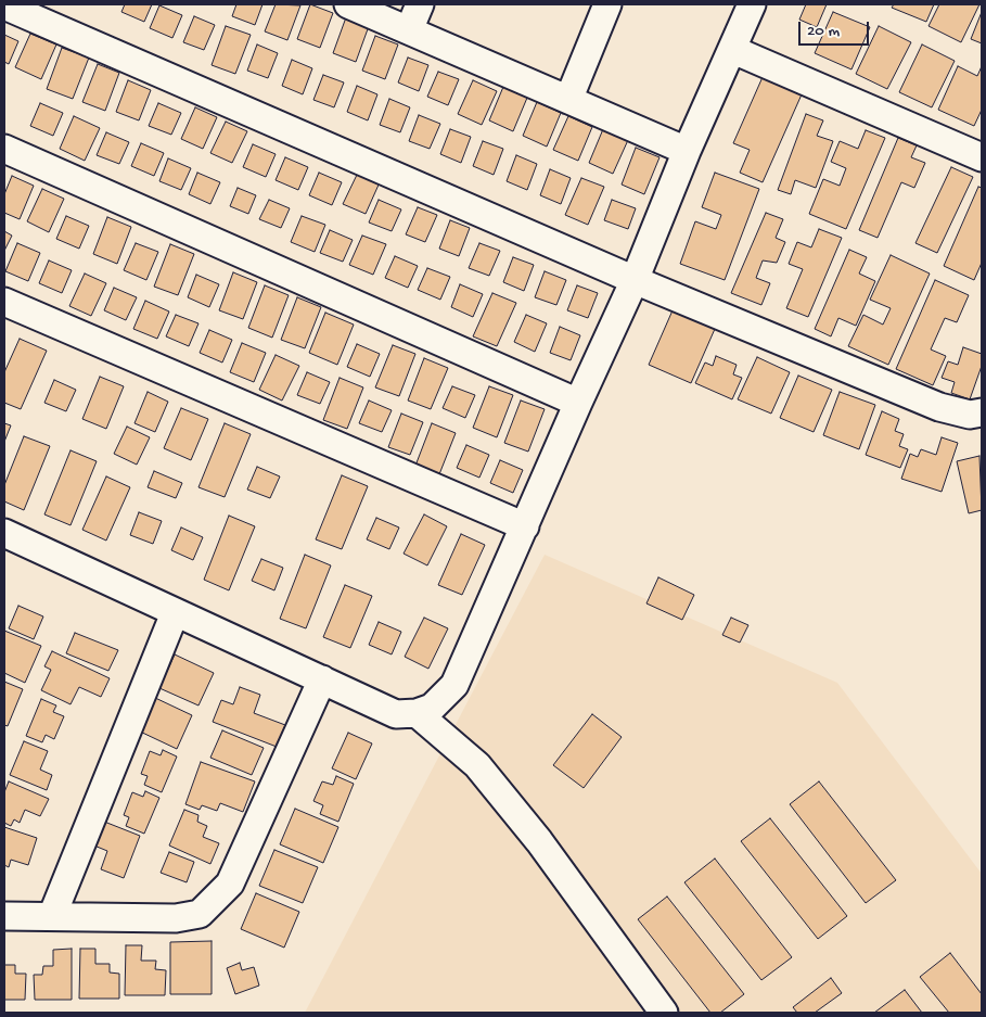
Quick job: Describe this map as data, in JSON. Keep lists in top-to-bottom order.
{
  "scale_bar": "20 m"
}
